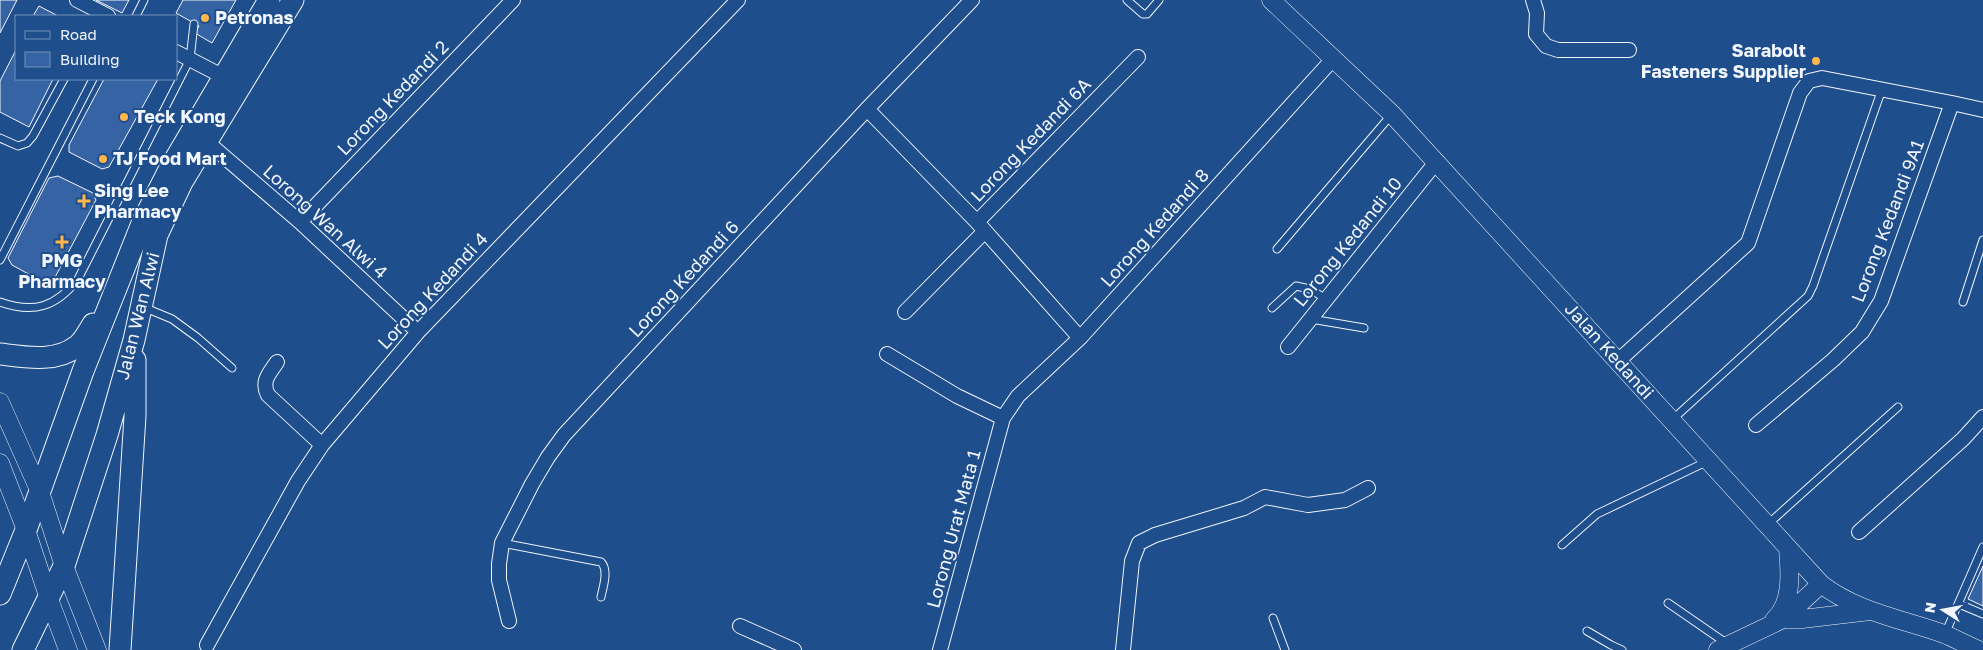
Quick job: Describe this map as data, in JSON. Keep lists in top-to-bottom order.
{
  "streets": {
    "main road": ["Jalan Wan Alwi"],
    "street": [
      "Lorong Kedandi 2",
      "Lorong Kedandi 6A",
      "Lorong Kedandi 9A1",
      "Lorong Wan Alwi 4",
      "Lorong Kedandi 8",
      "Lorong Kedandi 10",
      "Lorong Kedandi 6",
      "Lorong Kedandi 4",
      "Jalan Kedandi",
      "Lorong Urat Mata 1"
    ]
  },
  "crossings": [
    ["Lorong Kedandi 2", "Lorong Wan Alwi 4"],
    ["Lorong Kedandi 6A", "Lorong Kedandi 6"],
    ["Lorong Wan Alwi 4", "Lorong Kedandi 4"],
    ["Lorong Wan Alwi 4", "Jalan Wan Alwi"],
    ["Lorong Kedandi 8", "Jalan Kedandi"],
    ["Lorong Kedandi 8", "Lorong Urat Mata 1"],
    ["Lorong Kedandi 10", "Jalan Kedandi"]
  ],
  "places": {
    "other": [
      "Petronas",
      "Sarabolt Fasteners Supplier",
      "Teck Kong",
      "TJ Food Mart"
    ],
    "health": ["Sing Lee Pharmacy", "PMG Pharmacy"]
  },
  "legend": ["Road", "Building"],
  "north": "left"
}
